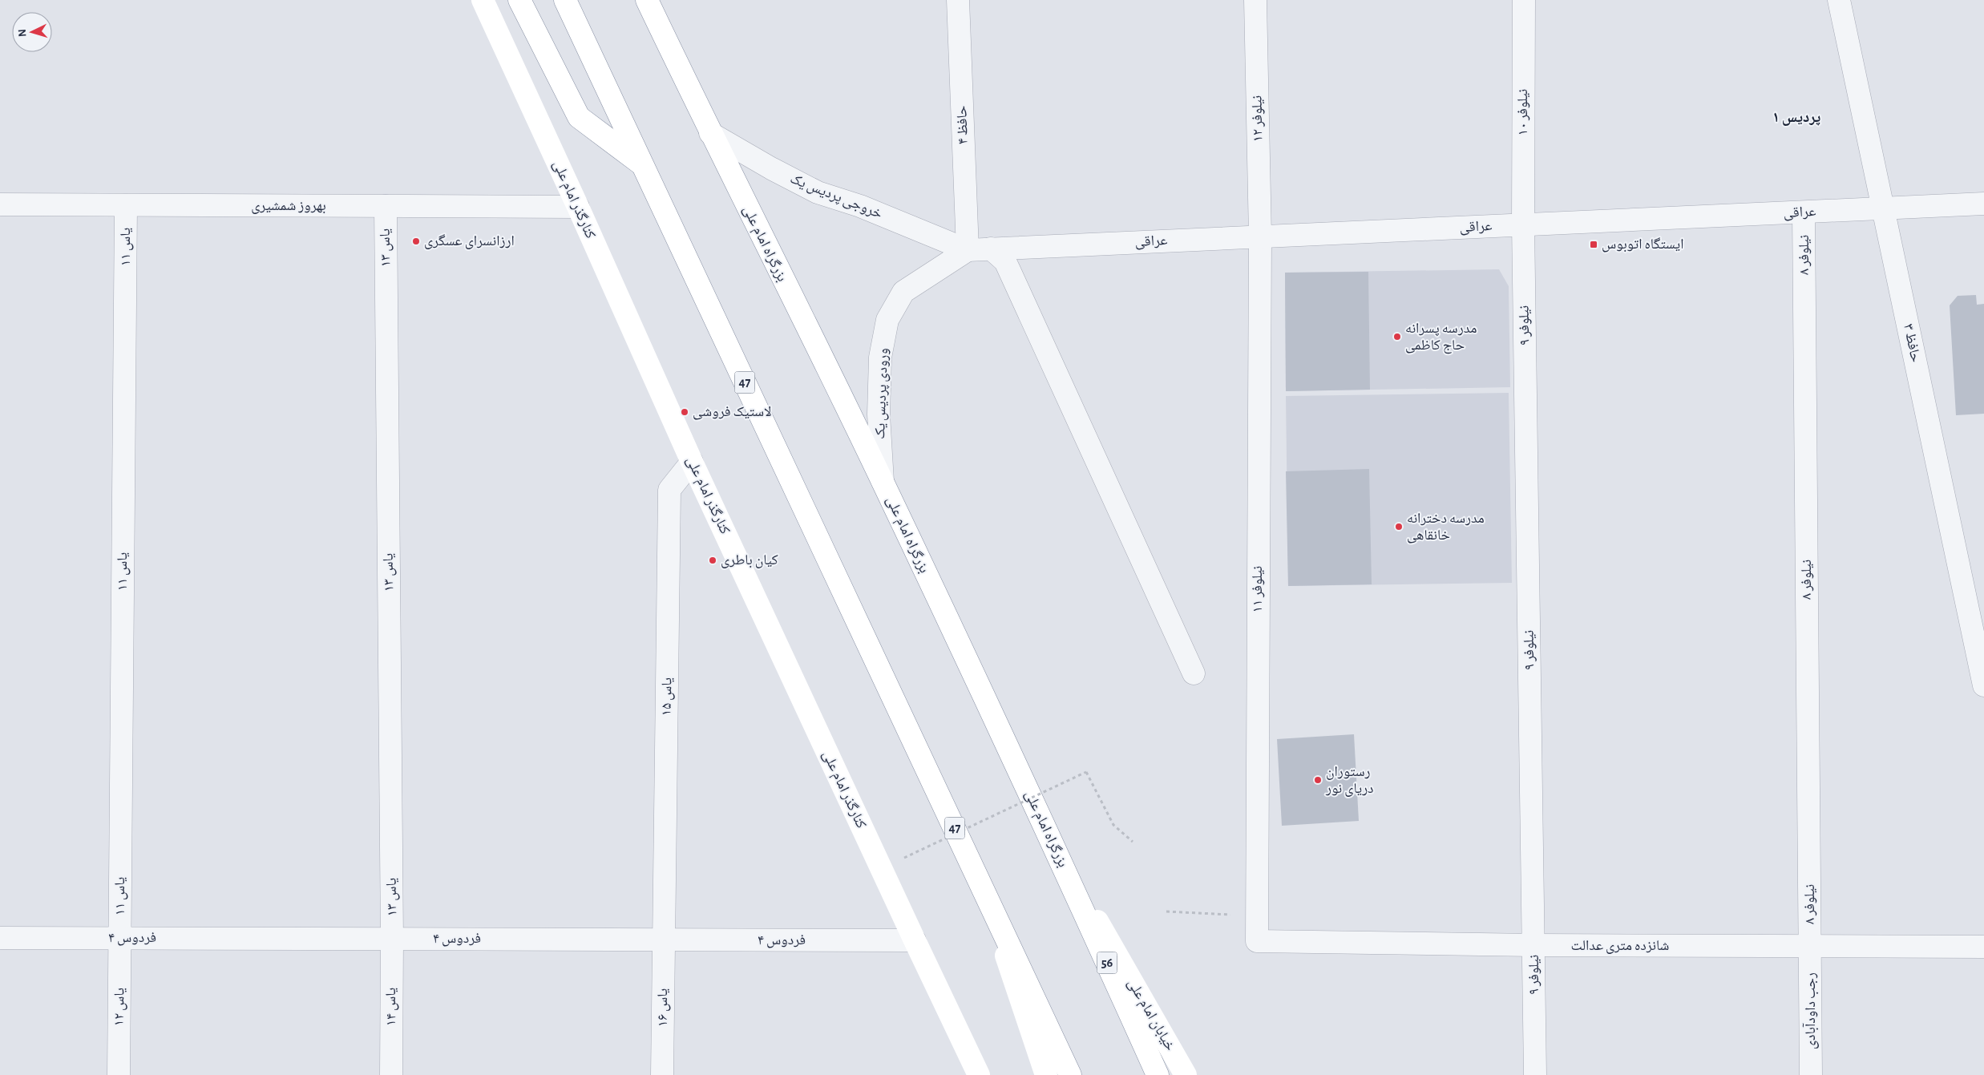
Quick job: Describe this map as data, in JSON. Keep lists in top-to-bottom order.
{
  "streets": {
    "main road": [
      "کنارگذر امام علی",
      "بزرگراه امام علی",
      "47",
      "56",
      "خیابان امام علی"
    ],
    "street": [
      "نیلوفر ۱۰",
      "نیلوفر ۱۲",
      "حافظ ۴",
      "خروجی پردیس یک",
      "بهروز شمشیری",
      "عراقی",
      "یاس ۱۱",
      "یاس ۱۳",
      "نیلوفر ۸",
      "نیلوفر ۹",
      "حافظ ۳",
      "ورودی پردیس یک",
      "نیلوفر ۱۱",
      "یاس ۱۵",
      "فردوس ۴",
      "شانزده متری عدالت",
      "یاس ۱۲",
      "یاس ۱۴",
      "یاس ۱۶",
      "رجب داودآبادی"
    ]
  },
  "crossings": [
    ["نیلوفر ۱۰", "عراقی"],
    ["نیلوفر ۱۰", "نیلوفر ۹"],
    ["نیلوفر ۱۲", "عراقی"],
    ["نیلوفر ۱۲", "نیلوفر ۱۱"],
    ["حافظ ۴", "خروجی پردیس یک"],
    ["حافظ ۴", "عراقی"],
    ["حافظ ۴", "ورودی پردیس یک"],
    ["خروجی پردیس یک", "عراقی"],
    ["خروجی پردیس یک", "بزرگراه امام علی"],
    ["خروجی پردیس یک", "ورودی پردیس یک"],
    ["کنارگذر امام علی", "بهروز شمشیری"],
    ["کنارگذر امام علی", "یاس ۱۵"],
    ["کنارگذر امام علی", "فردوس ۴"],
    ["بهروز شمشیری", "یاس ۱۱"],
    ["بهروز شمشیری", "یاس ۱۳"],
    ["عراقی", "نیلوفر ۸"],
    ["عراقی", "نیلوفر ۹"],
    ["عراقی", "حافظ ۳"],
    ["عراقی", "ورودی پردیس یک"],
    ["عراقی", "نیلوفر ۱۱"],
    ["بزرگراه امام علی", "ورودی پردیس یک"],
    ["بزرگراه امام علی", "خیابان امام علی"],
    ["یاس ۱۱", "فردوس ۴"],
    ["یاس ۱۱", "یاس ۱۲"],
    ["یاس ۱۳", "فردوس ۴"],
    ["یاس ۱۳", "یاس ۱۴"],
    ["نیلوفر ۸", "شانزده متری عدالت"],
    ["نیلوفر ۸", "رجب داودآبادی"],
    ["نیلوفر ۹", "شانزده متری عدالت"],
    ["نیلوفر ۱۱", "شانزده متری عدالت"],
    ["یاس ۱۵", "فردوس ۴"],
    ["یاس ۱۵", "یاس ۱۶"],
    ["فردوس ۴", "یاس ۱۲"],
    ["فردوس ۴", "یاس ۱۴"],
    ["فردوس ۴", "یاس ۱۶"],
    ["شانزده متری عدالت", "رجب داودآبادی"]
  ],
  "districts": ["پردیس ۱"],
  "places": {
    "other": [
      "ارزانسرای عسگری",
      "مدرسه پسرانه حاج کاظمی",
      "لاستیک فروشی",
      "مدرسه دخترانه خانقاهی",
      "کیان باطری",
      "رستوران دریای نور"
    ],
    "transit": ["ایستگاه اتوبوس"]
  },
  "north": "left"
}
